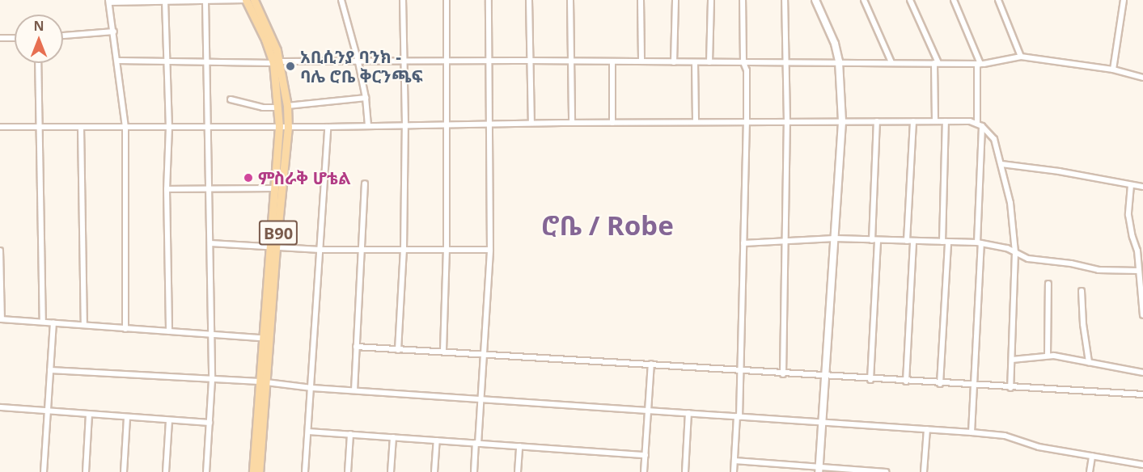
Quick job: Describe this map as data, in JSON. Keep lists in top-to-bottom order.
{
  "streets": {
    "main road": ["B90"]
  },
  "districts": ["ሮቤ / Robe"],
  "places": ["አቢሲንያ ባንክ - ባሌ ሮቤ ቅርንጫፍ", "ምስራቅ ሆቴል"],
  "north": "top"
}
